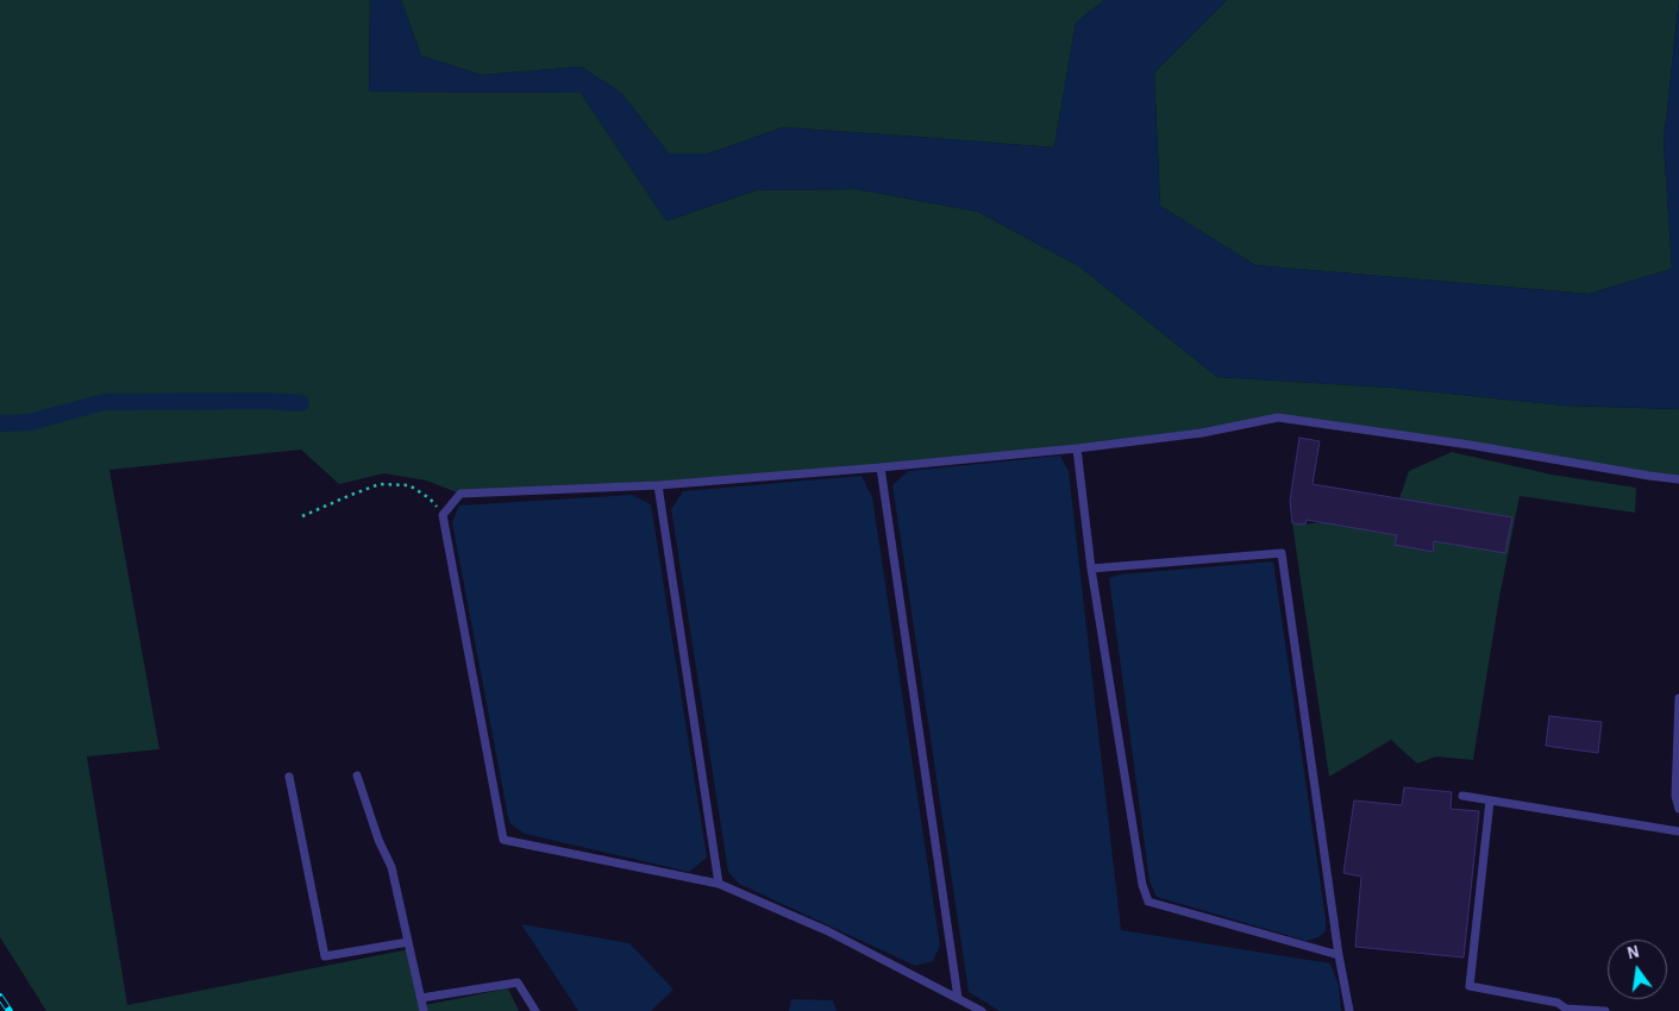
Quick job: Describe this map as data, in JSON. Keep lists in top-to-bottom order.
{
  "north": "top"
}
